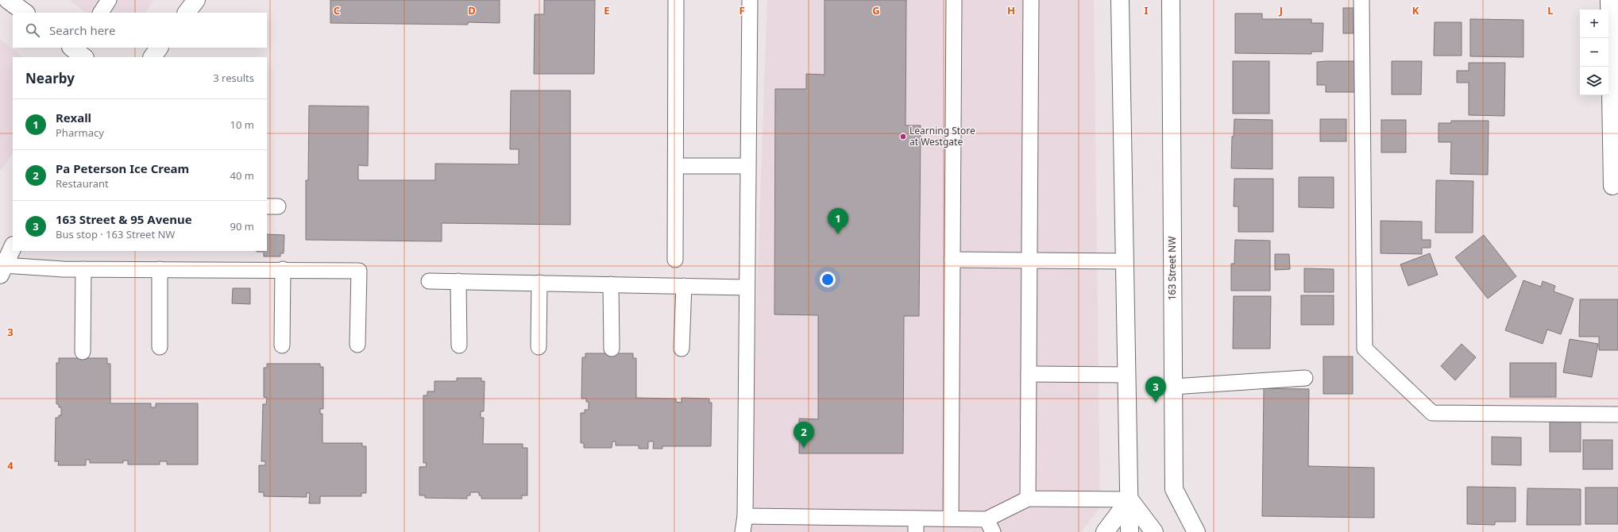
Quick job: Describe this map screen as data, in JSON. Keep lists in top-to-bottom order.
{
  "streets": {
    "street": ["163 Street NW"]
  },
  "places": ["Learning Store at Westgate"],
  "page": {
    "map_buttons": ["+", "−"],
    "search": "Search here",
    "heading": ["Nearby", "3 results"],
    "list": [
      {
        "mark": "1",
        "name": "Rexall",
        "note": "Pharmacy",
        "value": "10 m"
      },
      {
        "mark": "2",
        "name": "Pa Peterson Ice Cream",
        "note": "Restaurant",
        "value": "40 m"
      },
      {
        "mark": "3",
        "name": "163 Street & 95 Avenue",
        "note": "Bus stop · 163 Street NW",
        "value": "90 m"
      }
    ],
    "pins": ["1", "3", "2"]
  },
  "grid": {
    "columns": [
      "C",
      "D",
      "E",
      "F",
      "G",
      "H",
      "I",
      "J",
      "K",
      "L"
    ],
    "rows": ["3", "4"]
  }
}
